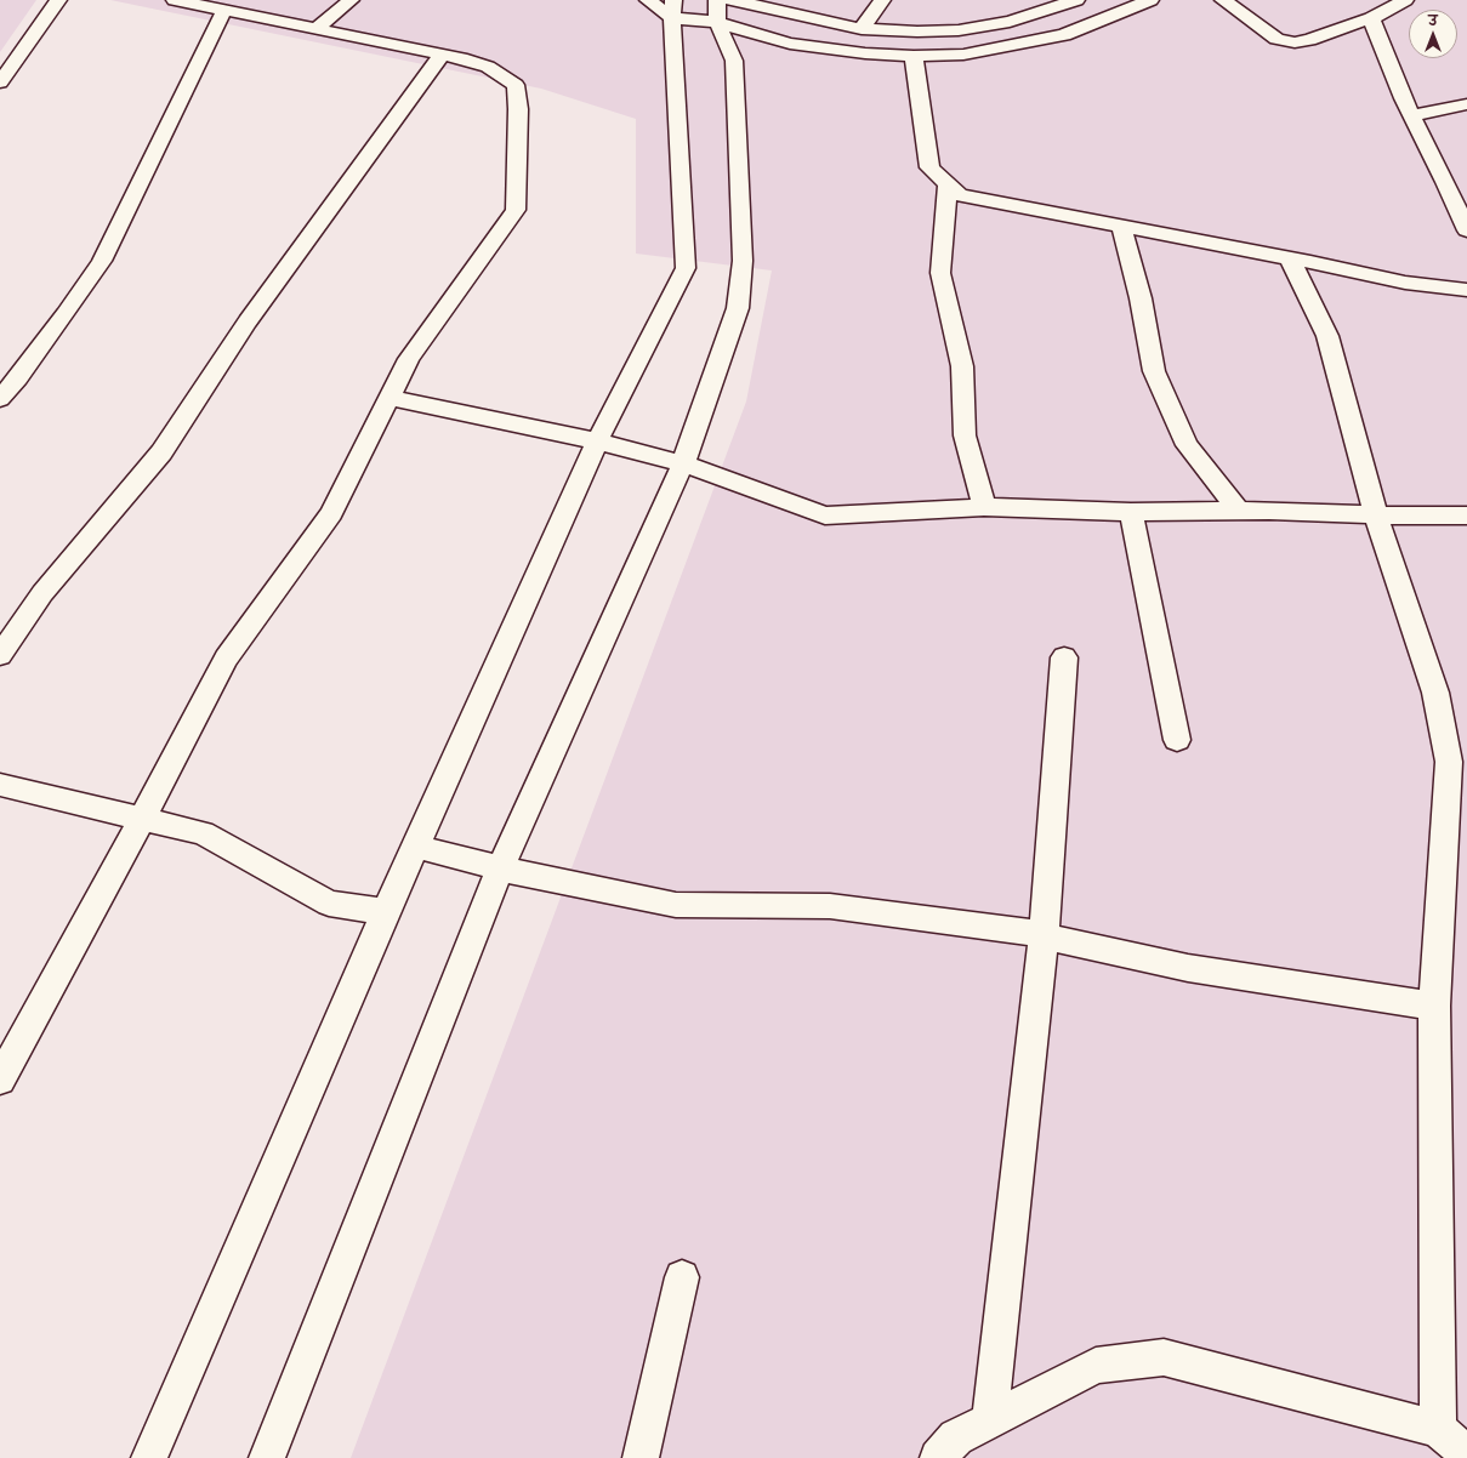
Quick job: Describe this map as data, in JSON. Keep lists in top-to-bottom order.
{
  "north": "top"
}
